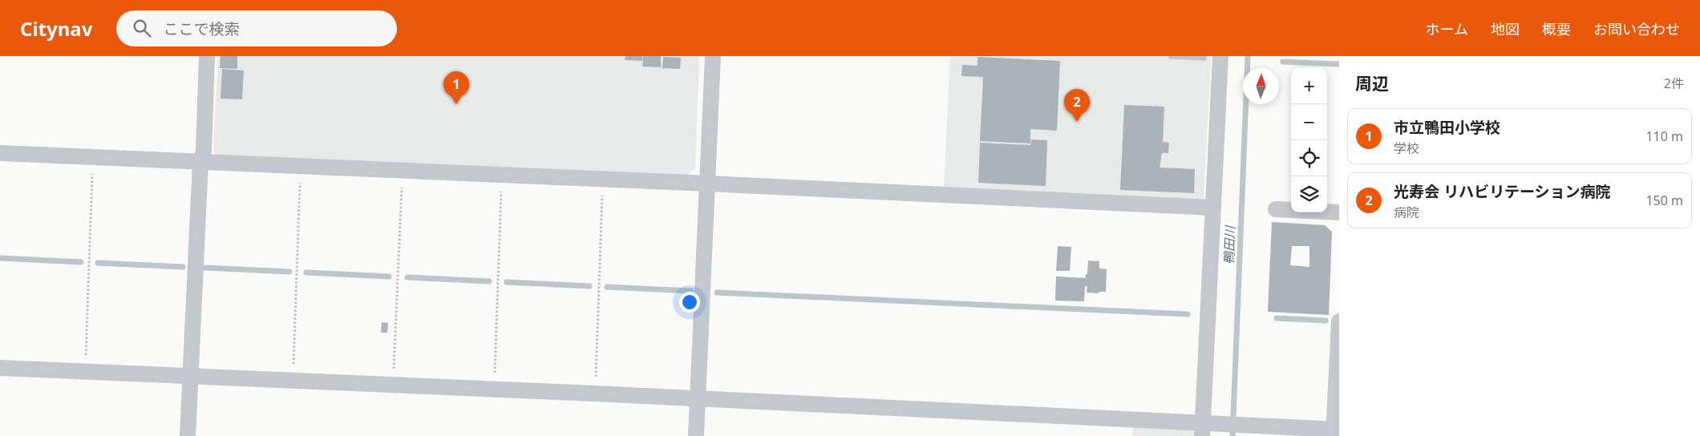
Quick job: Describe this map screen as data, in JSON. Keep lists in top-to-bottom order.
{
  "water": ["鴨田川"],
  "north": "top",
  "page": {
    "header": "Citynav",
    "search": "ここで検索",
    "nav": [
      "ホーム",
      "地図",
      "概要",
      "お問い合わせ"
    ],
    "heading": ["周辺", "2件"],
    "map_buttons": ["+", "−"],
    "pins": ["1", "2"],
    "list": [
      {
        "mark": "1",
        "name": "市立鴨田小学校",
        "note": "学校",
        "value": "110 m"
      },
      {
        "mark": "2",
        "name": "光寿会 リハビリテーション病院",
        "note": "病院",
        "value": "150 m"
      }
    ]
  }
}
